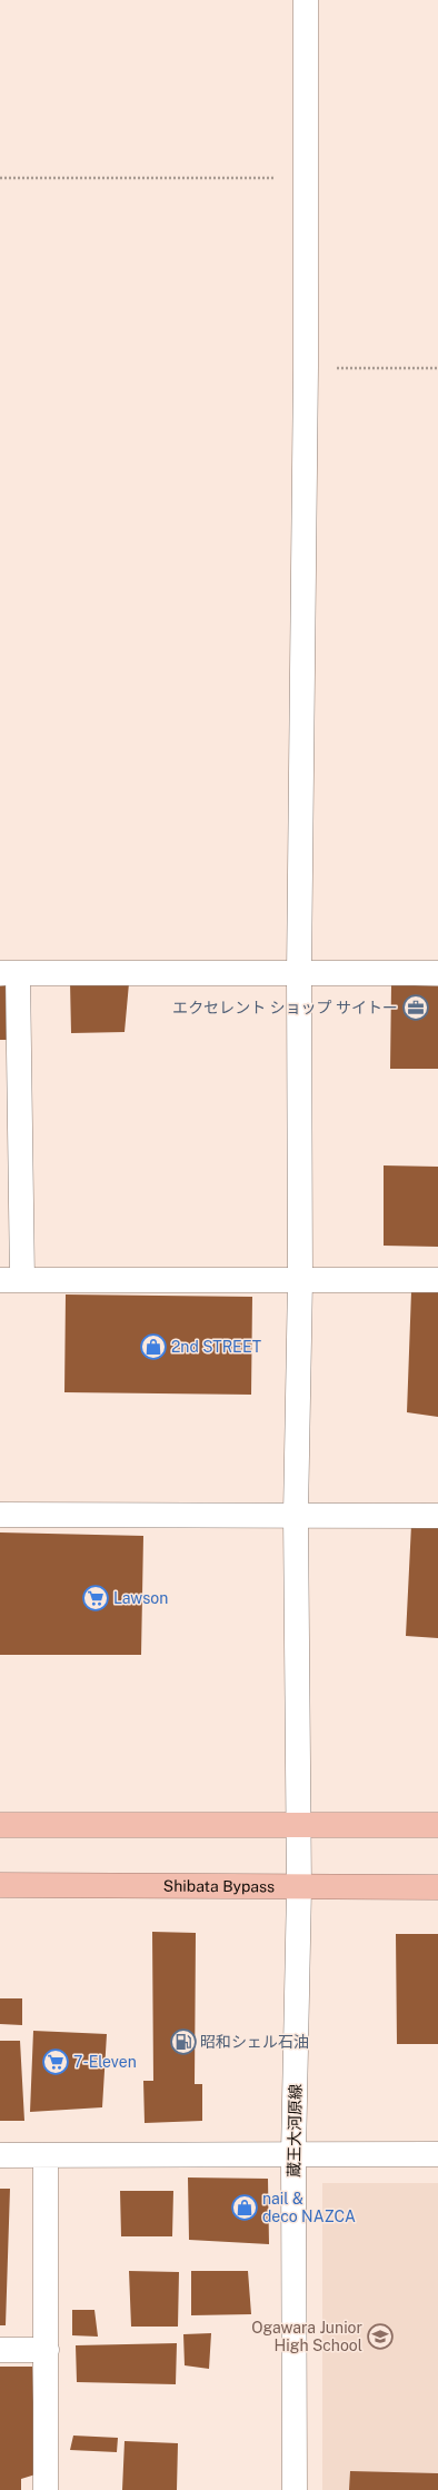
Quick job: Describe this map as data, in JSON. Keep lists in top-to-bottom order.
{
  "streets": {
    "highway": ["Shibata Bypass"],
    "street": ["蔵王大河原線"]
  },
  "crossings": [
    ["Shibata Bypass", "蔵王大河原線"]
  ],
  "places": {
    "office": ["エクセレント ショップ サイトー"],
    "shop": ["2nd STREET", "nail & deco NAZCA"],
    "supermarket": ["Lawson", "7-Eleven"],
    "fuel station": ["昭和シェル石油"],
    "school or university": ["Ogawara Junior High School"]
  }
}
